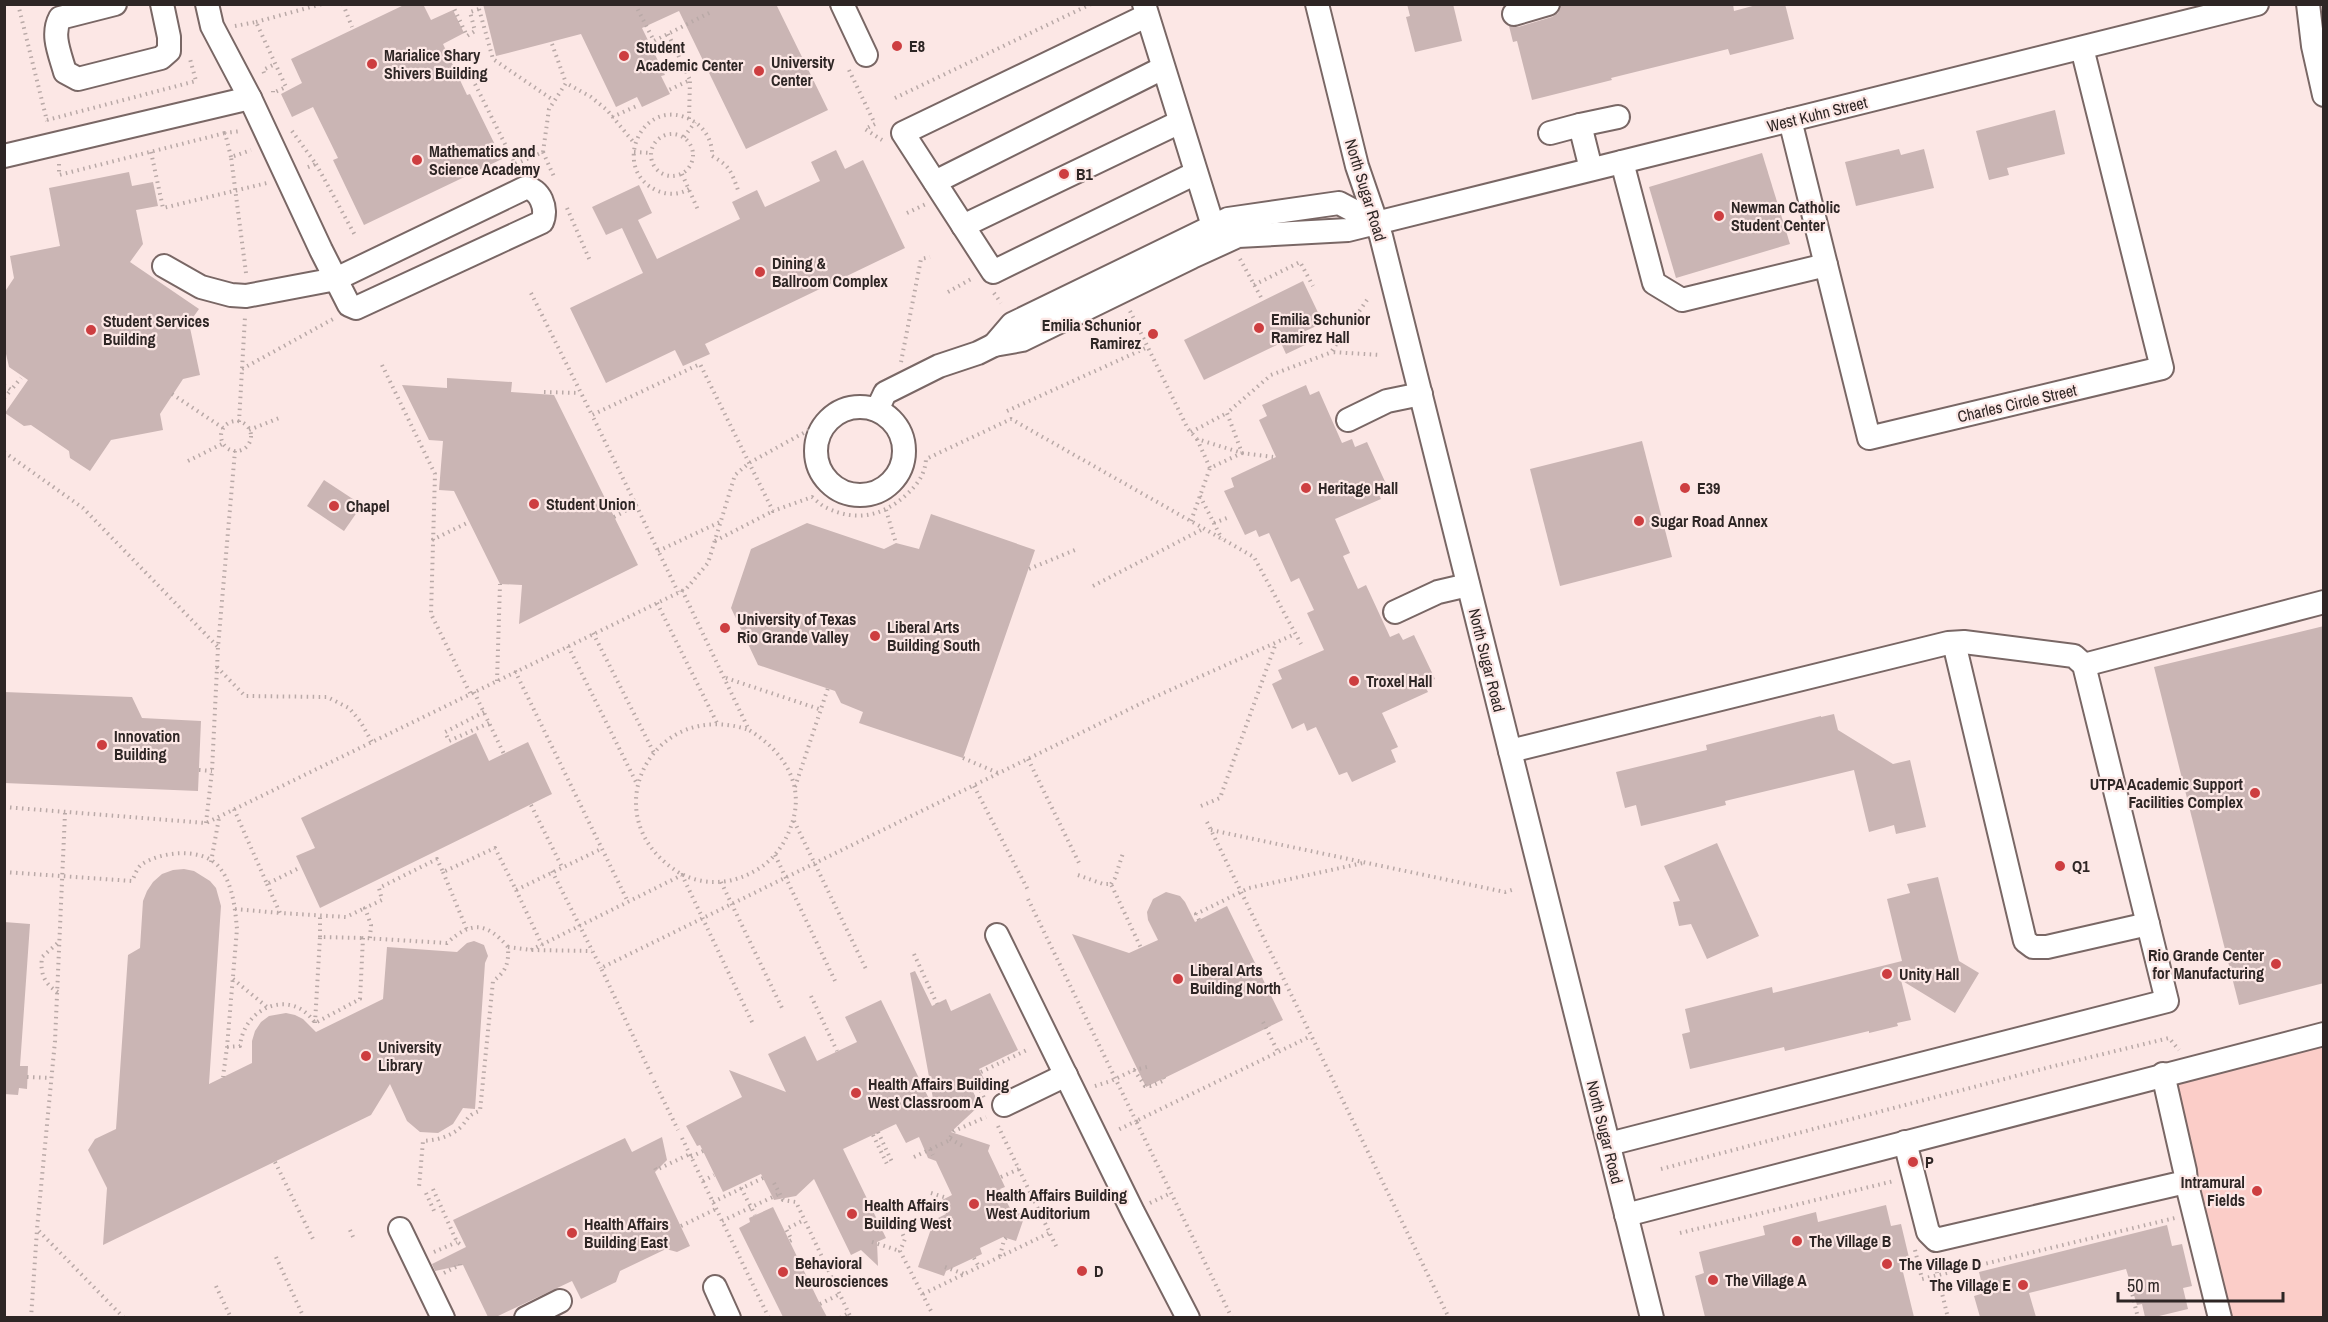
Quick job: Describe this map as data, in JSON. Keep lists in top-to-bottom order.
{
  "streets": {
    "street": ["West Kuhn Street", "North Sugar Road", "Charles Circle Street"]
  },
  "crossings": [
    ["West Kuhn Street", "North Sugar Road"],
    ["West Kuhn Street", "Charles Circle Street"]
  ],
  "places": [
    "E8",
    "Student Academic Center",
    "Marialice Shary Shivers Building",
    "University Center",
    "Mathematics and Science Academy",
    "B1",
    "Newman Catholic Student Center",
    "Dining & Ballroom Complex",
    "Emilia Schunior Ramirez Hall",
    "Student Services Building",
    "Emilia Schunior Ramirez",
    "Heritage Hall",
    "E39",
    "Student Union",
    "Chapel",
    "Sugar Road Annex",
    "University of Texas Rio Grande Valley",
    "Liberal Arts Building South",
    "Troxel Hall",
    "Innovation Building",
    "UTPA Academic Support Facilities Complex",
    "Q1",
    "Rio Grande Center for Manufacturing",
    "Unity Hall",
    "Liberal Arts Building North",
    "University Library",
    "Health Affairs Building West Classroom A",
    "P",
    "Intramural Fields",
    "Health Affairs Building West Auditorium",
    "Health Affairs Building West",
    "Health Affairs Building East",
    "The Village B",
    "The Village D",
    "D",
    "Behavioral Neurosciences",
    "The Village A",
    "The Village E"
  ],
  "scale_bar": "50 m"
}
